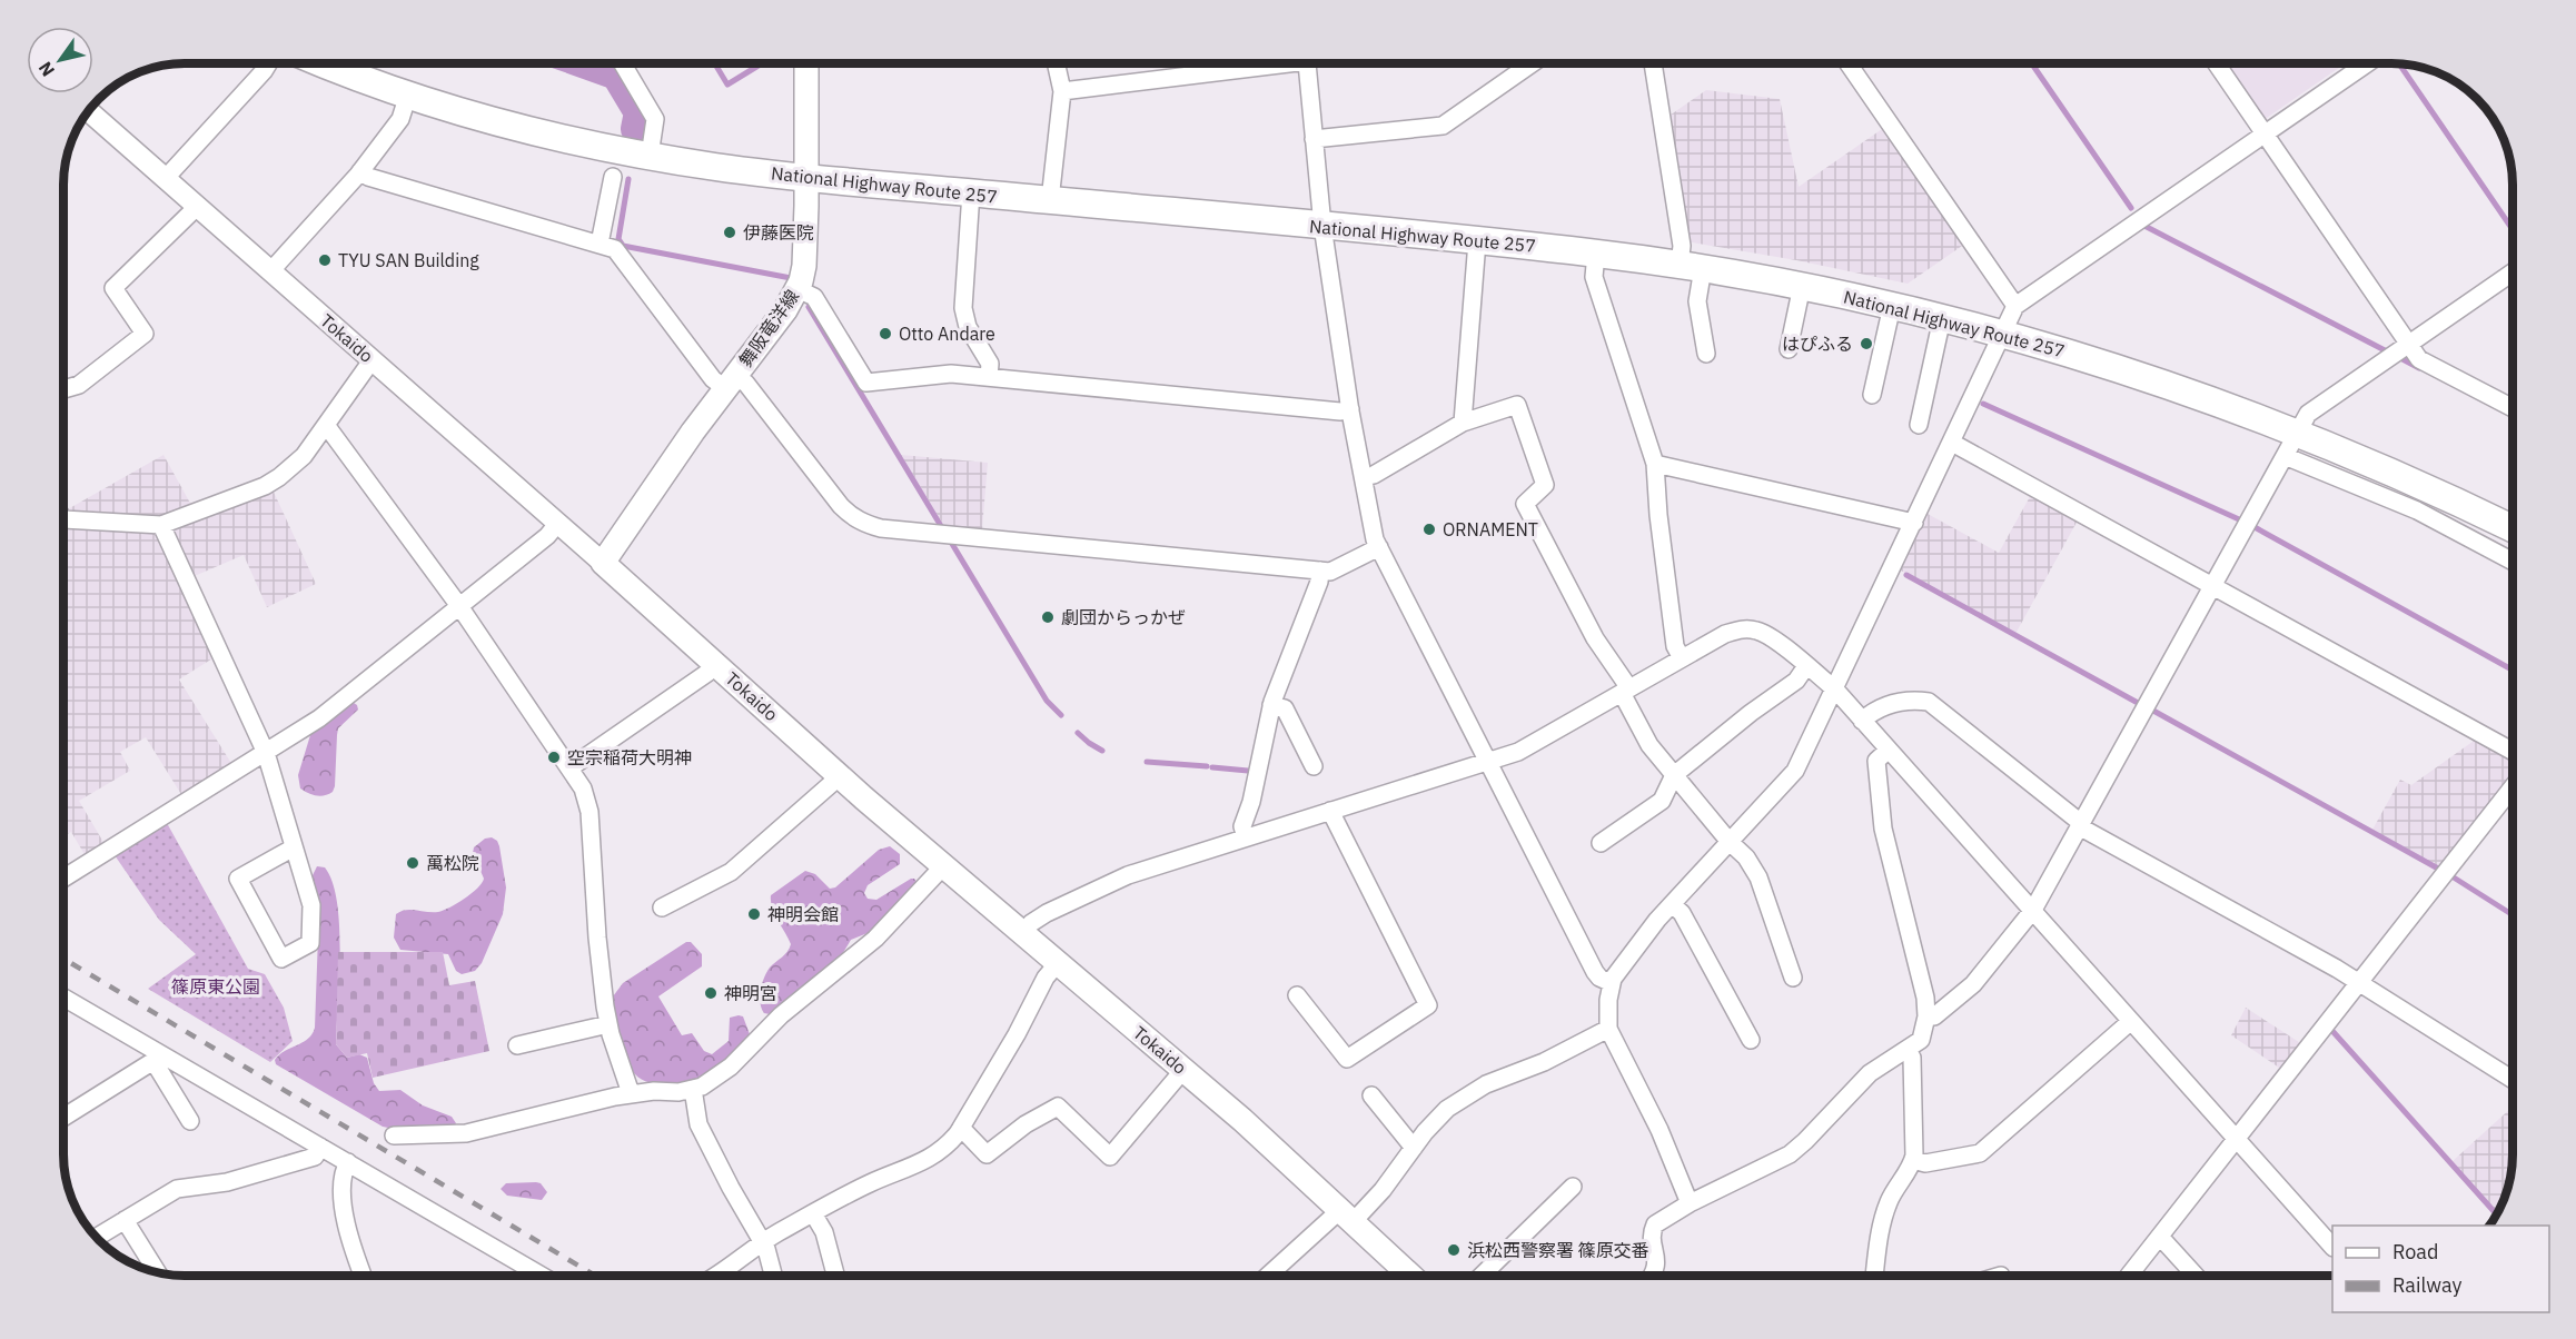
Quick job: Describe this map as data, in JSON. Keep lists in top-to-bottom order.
{
  "streets": {
    "highway": ["National Highway Route 257"],
    "main road": ["舞阪竜洋線", "Tokaido"]
  },
  "crossings": [
    ["National Highway Route 257", "舞阪竜洋線"],
    ["舞阪竜洋線", "Tokaido"]
  ],
  "parks": ["篠原東公園"],
  "places": [
    "伊藤医院",
    "TYU SAN Building",
    "Otto Andare",
    "はぴふる",
    "ORNAMENT",
    "劇団からっかぜ",
    "空宗稲荷大明神",
    "萬松院",
    "神明会館",
    "神明宮",
    "浜松西警察署 篠原交番"
  ],
  "legend": ["Road", "Railway"],
  "north": "bottom left"
}
